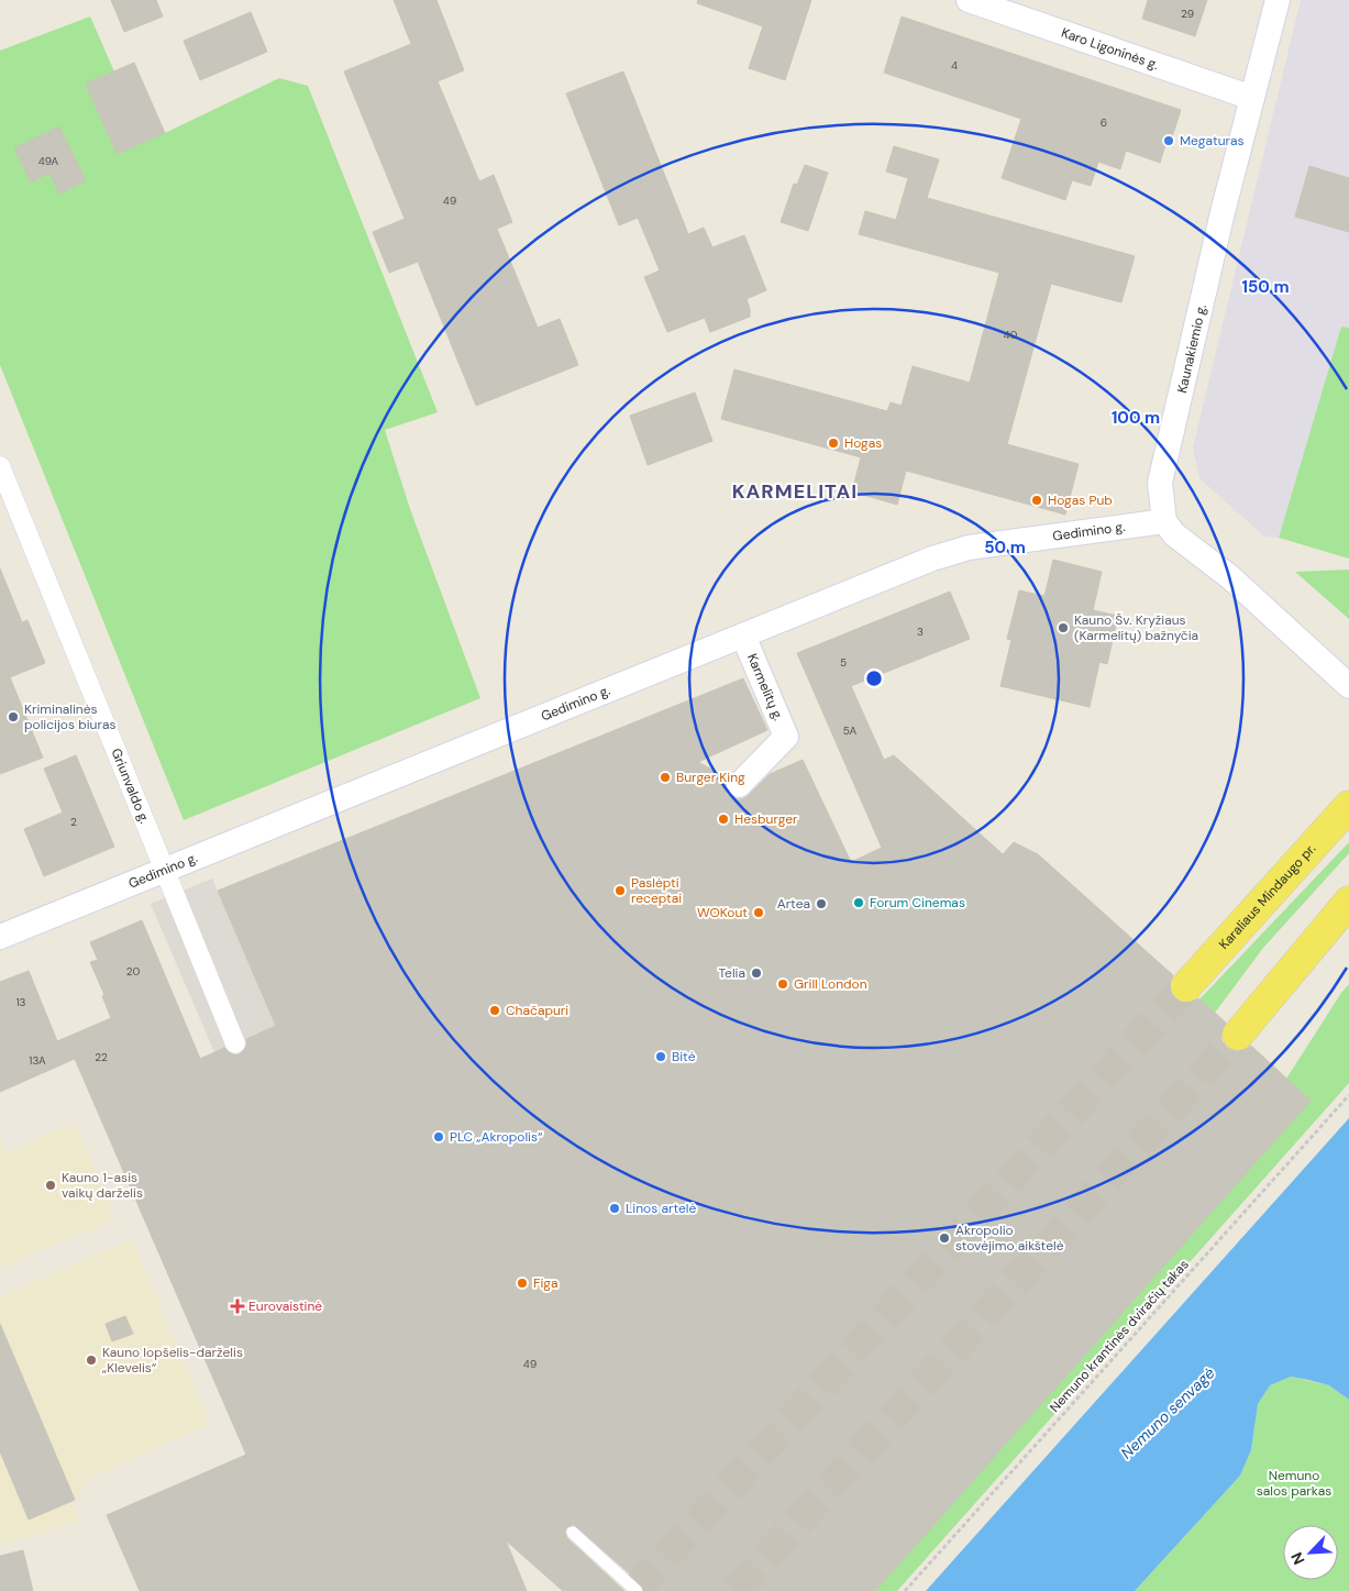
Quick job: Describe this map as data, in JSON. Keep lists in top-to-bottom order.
{
  "streets": {
    "main road": ["Karaliaus Mindaugo pr."],
    "street": [
      "Karo Ligoninės g.",
      "Kaunakiemio g.",
      "Gedimino g.",
      "Karmelitų g.",
      "Griunvaldo g."
    ],
    "path": ["Nemuno krantinės dviračių takas"]
  },
  "crossings": [
    ["Karo Ligoninės g.", "Kaunakiemio g."],
    ["Kaunakiemio g.", "Gedimino g."],
    ["Gedimino g.", "Karmelitų g."],
    ["Gedimino g.", "Griunvaldo g."]
  ],
  "districts": ["KARMELITAI"],
  "water": ["Nemuno senvagė"],
  "parks": ["Nemuno salos parkas"],
  "places": {
    "other": [
      "Megaturas",
      "Hogas",
      "Hogas Pub",
      "Kauno Šv. Kryžiaus (Karmelitų) bažnyčia",
      "Kriminalinės policijos biuras",
      "Burger King",
      "Hesburger",
      "Paslėpti receptai",
      "Forum Cinemas",
      "Artea",
      "WOKout",
      "Telia",
      "Grill London",
      "Chačapuri",
      "Bitė",
      "PLC „Akropolis“",
      "Kauno 1-asis vaikų darželis",
      "Linos artelė",
      "Akropolio stovėjimo aikštelė",
      "Figa",
      "Kauno lopšelis-darželis „Klevelis“"
    ],
    "health": ["Eurovaistinė"]
  },
  "house_numbers": [
    "29",
    "4",
    "6",
    "49A",
    "49",
    "40",
    "3",
    "5",
    "5A",
    "2",
    "20",
    "13",
    "22",
    "13A",
    "49"
  ],
  "north": "bottom left",
  "rings": ["150 m", "100 m", "50 m"]
}
